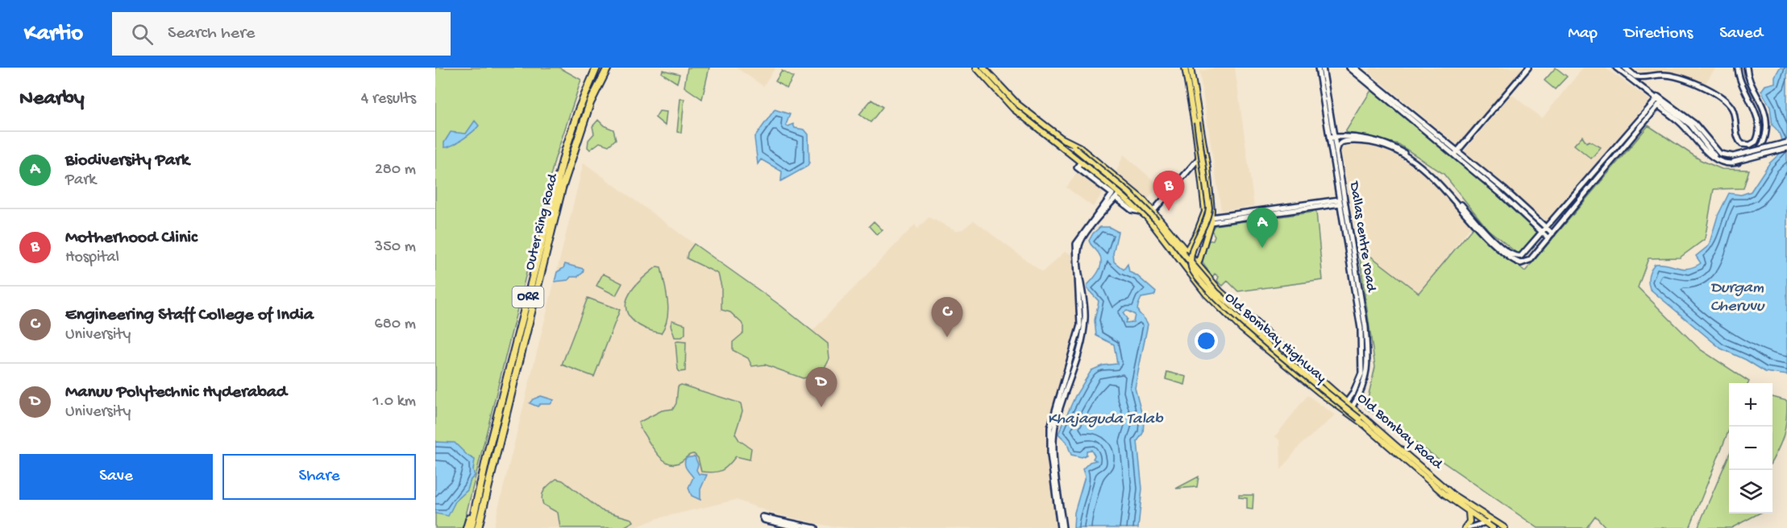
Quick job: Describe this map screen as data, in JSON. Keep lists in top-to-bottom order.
{
  "streets": {
    "highway": ["Outer Ring Road", "ORR"],
    "main road": ["Old Bombay Highway", "Old Bombay Road"],
    "street": ["Dallas centre road"]
  },
  "crossings": [
    ["Outer Ring Road", "ORR"],
    ["Dallas centre road", "Old Bombay Road"],
    ["Old Bombay Highway", "Old Bombay Road"]
  ],
  "water": ["Durgam Cheruvu", "Khajaguda Talab"],
  "page": {
    "header": "Kartio",
    "search": "Search here",
    "nav": ["Map", "Directions", "Saved"],
    "heading": ["Nearby", "4 results"],
    "list": [
      {
        "mark": "A",
        "name": "Biodiversity Park",
        "note": "Park",
        "value": "280 m"
      },
      {
        "mark": "B",
        "name": "Motherhood Clinic",
        "note": "Hospital",
        "value": "350 m"
      },
      {
        "mark": "C",
        "name": "Engineering Staff College of India",
        "note": "University",
        "value": "680 m"
      },
      {
        "mark": "D",
        "name": "Manuu Polytechnic Hyderabad",
        "note": "University",
        "value": "1.0 km"
      }
    ],
    "pins": [
      "B",
      "A",
      "C",
      "D"
    ],
    "map_buttons": ["+", "−"],
    "buttons": ["Save", "Share"]
  }
}
